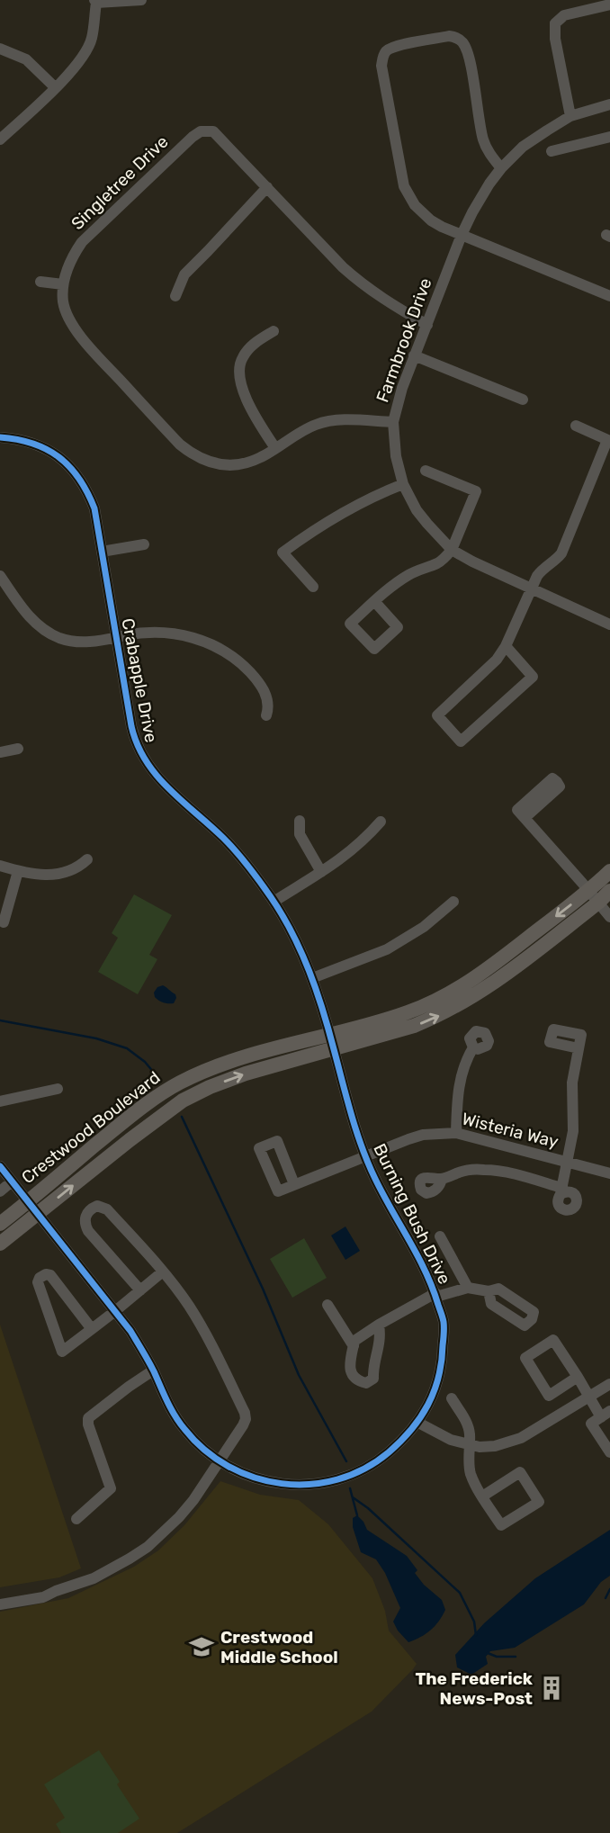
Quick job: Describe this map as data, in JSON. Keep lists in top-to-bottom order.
{
  "streets": {
    "main road": ["Crestwood Boulevard"],
    "street": [
      "Singletree Drive",
      "Farmbrook Drive",
      "Crabapple Drive",
      "Wisteria Way",
      "Burning Bush Drive"
    ]
  },
  "crossings": [
    ["Singletree Drive", "Farmbrook Drive"],
    ["Crabapple Drive", "Crestwood Boulevard"],
    ["Crabapple Drive", "Burning Bush Drive"],
    ["Crestwood Boulevard", "Burning Bush Drive"],
    ["Wisteria Way", "Burning Bush Drive"]
  ],
  "places": {
    "school or university": ["Crestwood Middle School"],
    "building": ["The Frederick News-Post"]
  }
}
